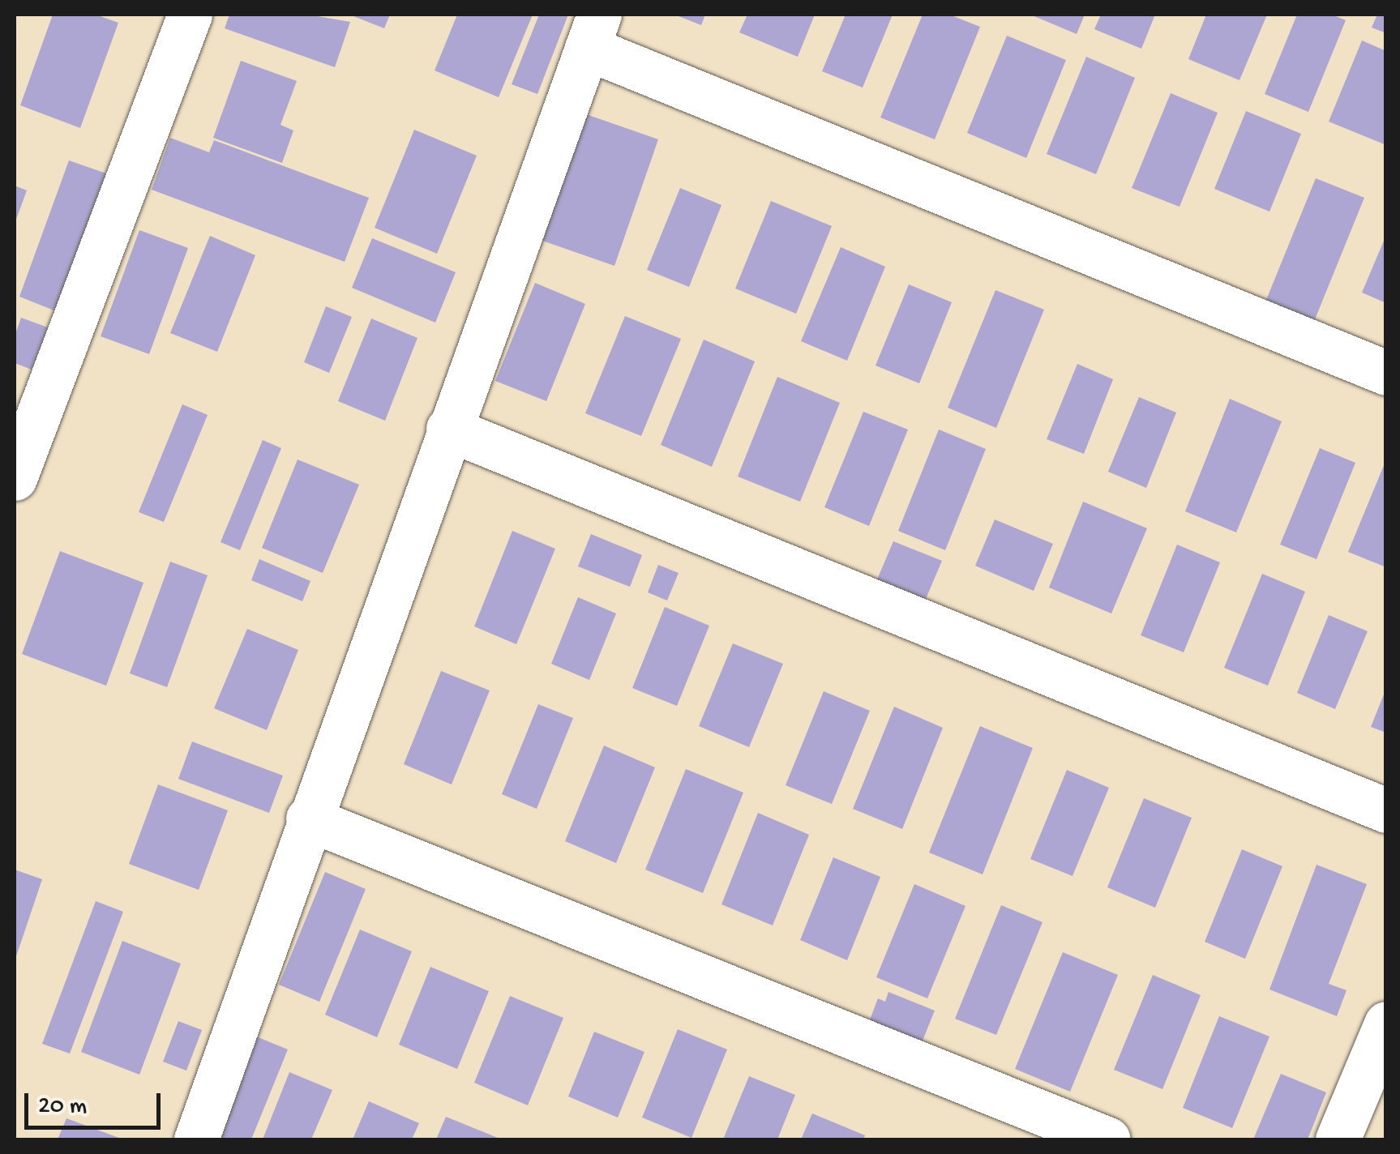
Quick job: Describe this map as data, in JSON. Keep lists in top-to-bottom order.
{
  "scale_bar": "20 m"
}
